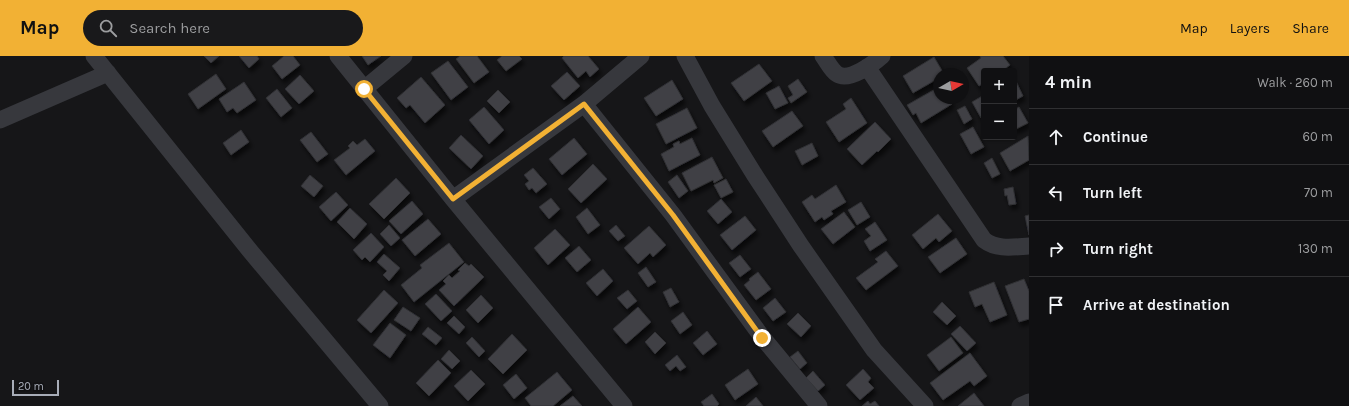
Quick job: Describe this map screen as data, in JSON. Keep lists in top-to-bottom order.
{
  "scale_bar": "20 m",
  "north": "right",
  "page": {
    "header": "Map",
    "search": "Search here",
    "nav": ["Map", "Layers", "Share"],
    "heading": ["4 min", "Walk · 260 m"],
    "map_buttons": ["+", "−"],
    "list": [
      ["Continue", "60 m"],
      ["Turn left", "70 m"],
      ["Turn right", "130 m"],
      "Arrive at destination"
    ],
    "scale": "20 m"
  }
}
